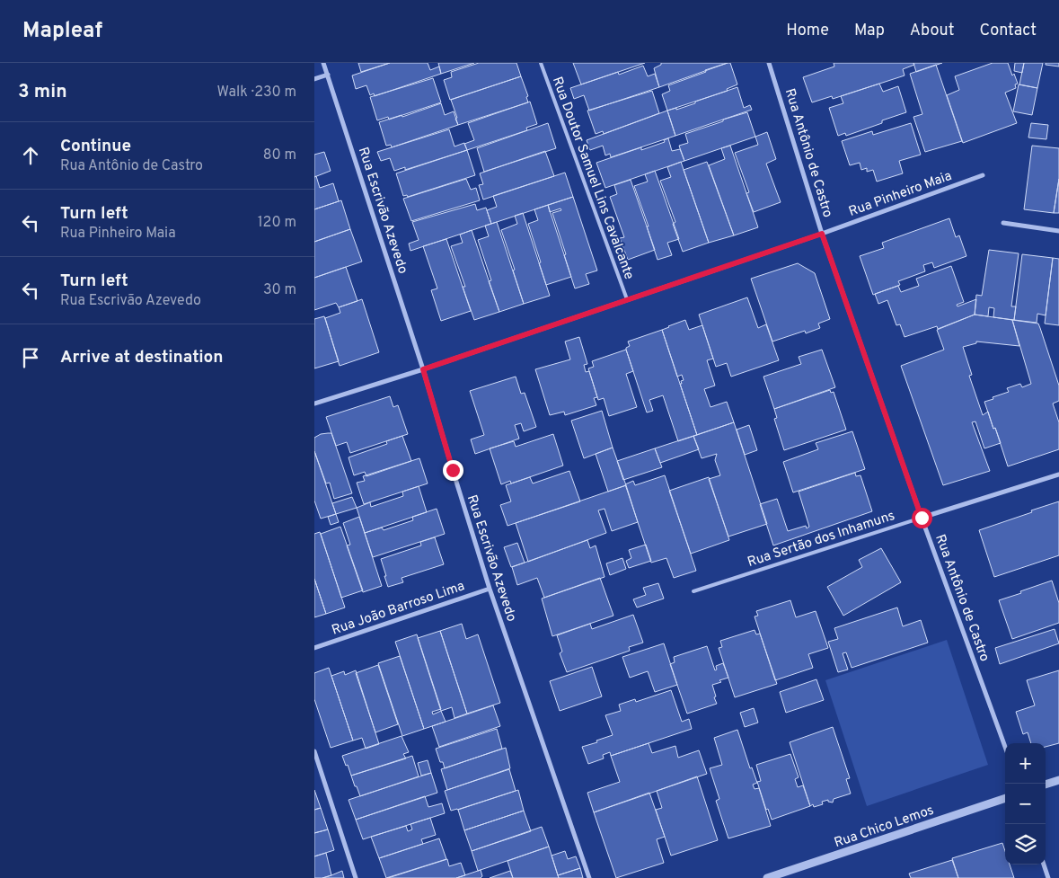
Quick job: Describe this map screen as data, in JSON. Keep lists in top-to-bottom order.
{
  "streets": {
    "street": [
      "Rua Antônio de Castro",
      "Rua Pinheiro Maia",
      "Rua Escrivão Azevedo",
      "Rua Sertão dos Inhamuns",
      "Rua João Barroso Lima",
      "Rua Chico Lemos"
    ],
    "lane": ["Rua Doutor Samuel Lins Cavalcante"]
  },
  "crossings": [
    ["Rua Antônio de Castro", "Rua Pinheiro Maia"],
    ["Rua Antônio de Castro", "Rua Sertão dos Inhamuns"],
    ["Rua Doutor Samuel Lins Cavalcante", "Rua Pinheiro Maia"],
    ["Rua Pinheiro Maia", "Rua Escrivão Azevedo"],
    ["Rua Escrivão Azevedo", "Rua João Barroso Lima"]
  ],
  "page": {
    "header": "Mapleaf",
    "nav": [
      "Home",
      "Map",
      "About",
      "Contact"
    ],
    "heading": ["3 min", "Walk · 230 m"],
    "list": [
      ["Continue", "Rua Antônio de Castro", "80 m"],
      ["Turn left", "Rua Pinheiro Maia", "120 m"],
      ["Turn left", "Rua Escrivão Azevedo", "30 m"],
      "Arrive at destination"
    ],
    "map_buttons": ["+", "−"]
  }
}
